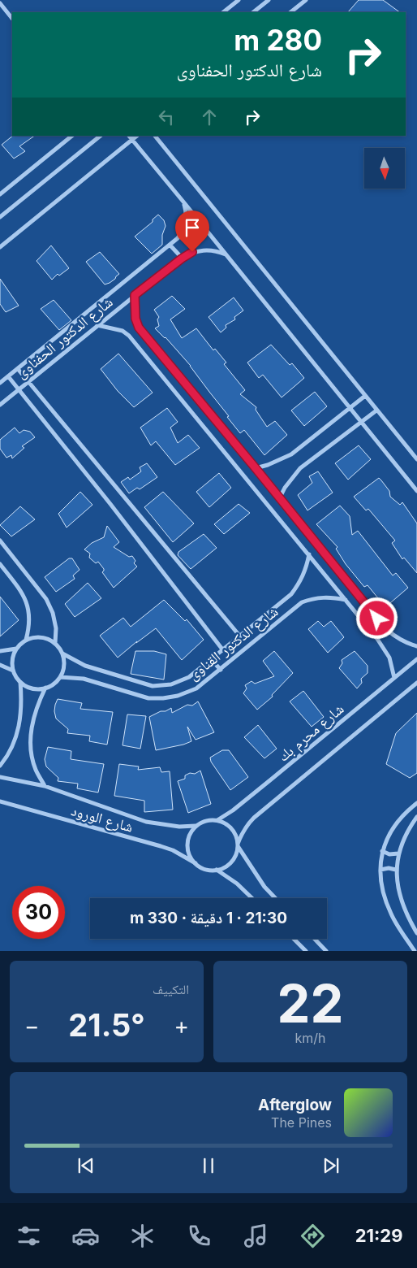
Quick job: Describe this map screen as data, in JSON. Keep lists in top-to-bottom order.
{
  "streets": {
    "street": [
      "شارع الدكتور الحفناوى",
      "شارع الدكتور القناوى",
      "شارع محرم بك",
      "شارع الورود"
    ]
  },
  "crossings": [
    ["شارع محرم بك", "شارع الورود"]
  ],
  "north": "bottom",
  "page": {
    "turn": ["280 m", "شارع الدكتور الحفناوى"],
    "limit": "30",
    "trip": "21:30 · 1 دقيقة · 330 m",
    "tile": [
      ["22", "km/h"],
      "التكييف"
    ],
    "heat": ["−", "21.5°", "+"],
    "song": ["Afterglow", "The Pines"],
    "tabs": "21:29"
  }
}
